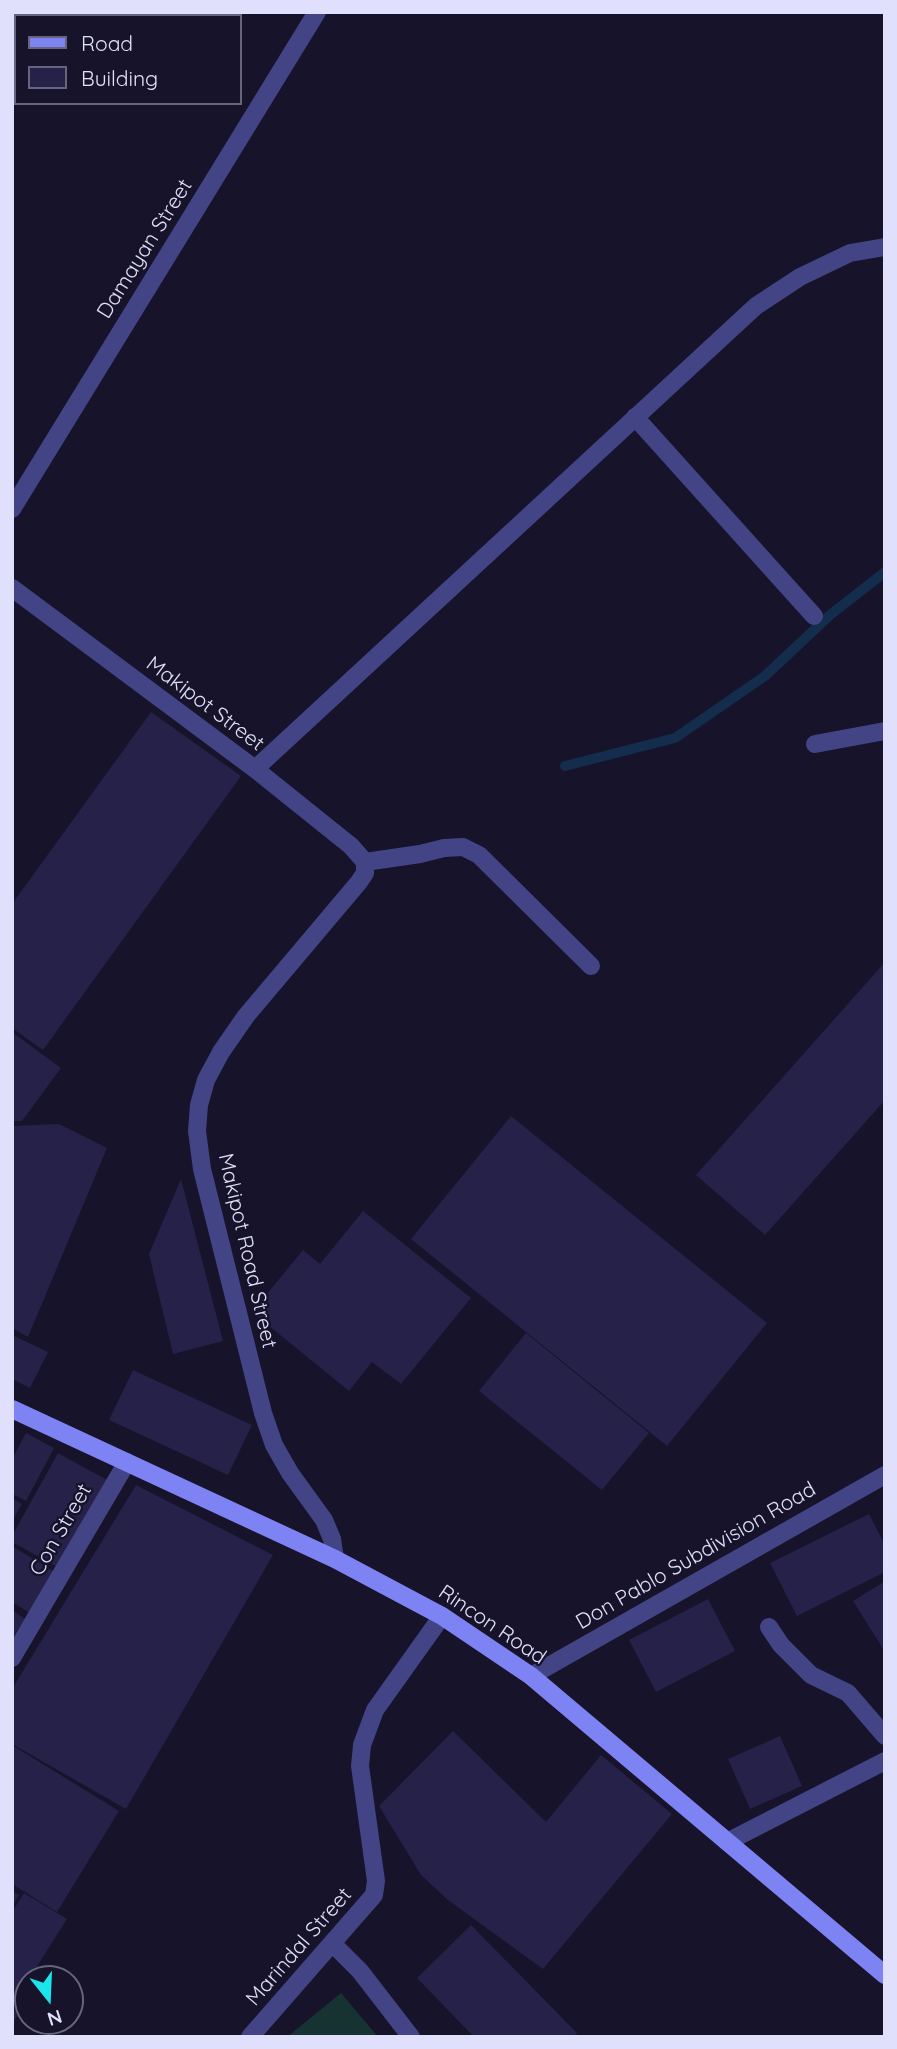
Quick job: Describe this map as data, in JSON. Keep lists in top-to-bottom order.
{
  "streets": {
    "street": [
      "Damayan Street",
      "Makipot Street",
      "Makipot Road Street",
      "Con Street",
      "Don Pablo Subdivision Road",
      "Rincon Road",
      "Marindal Street"
    ]
  },
  "crossings": [
    ["Makipot Street", "Makipot Road Street"],
    ["Makipot Road Street", "Rincon Road"],
    ["Con Street", "Rincon Road"],
    ["Don Pablo Subdivision Road", "Rincon Road"],
    ["Rincon Road", "Marindal Street"]
  ],
  "legend": ["Road", "Building"],
  "north": "bottom"
}
